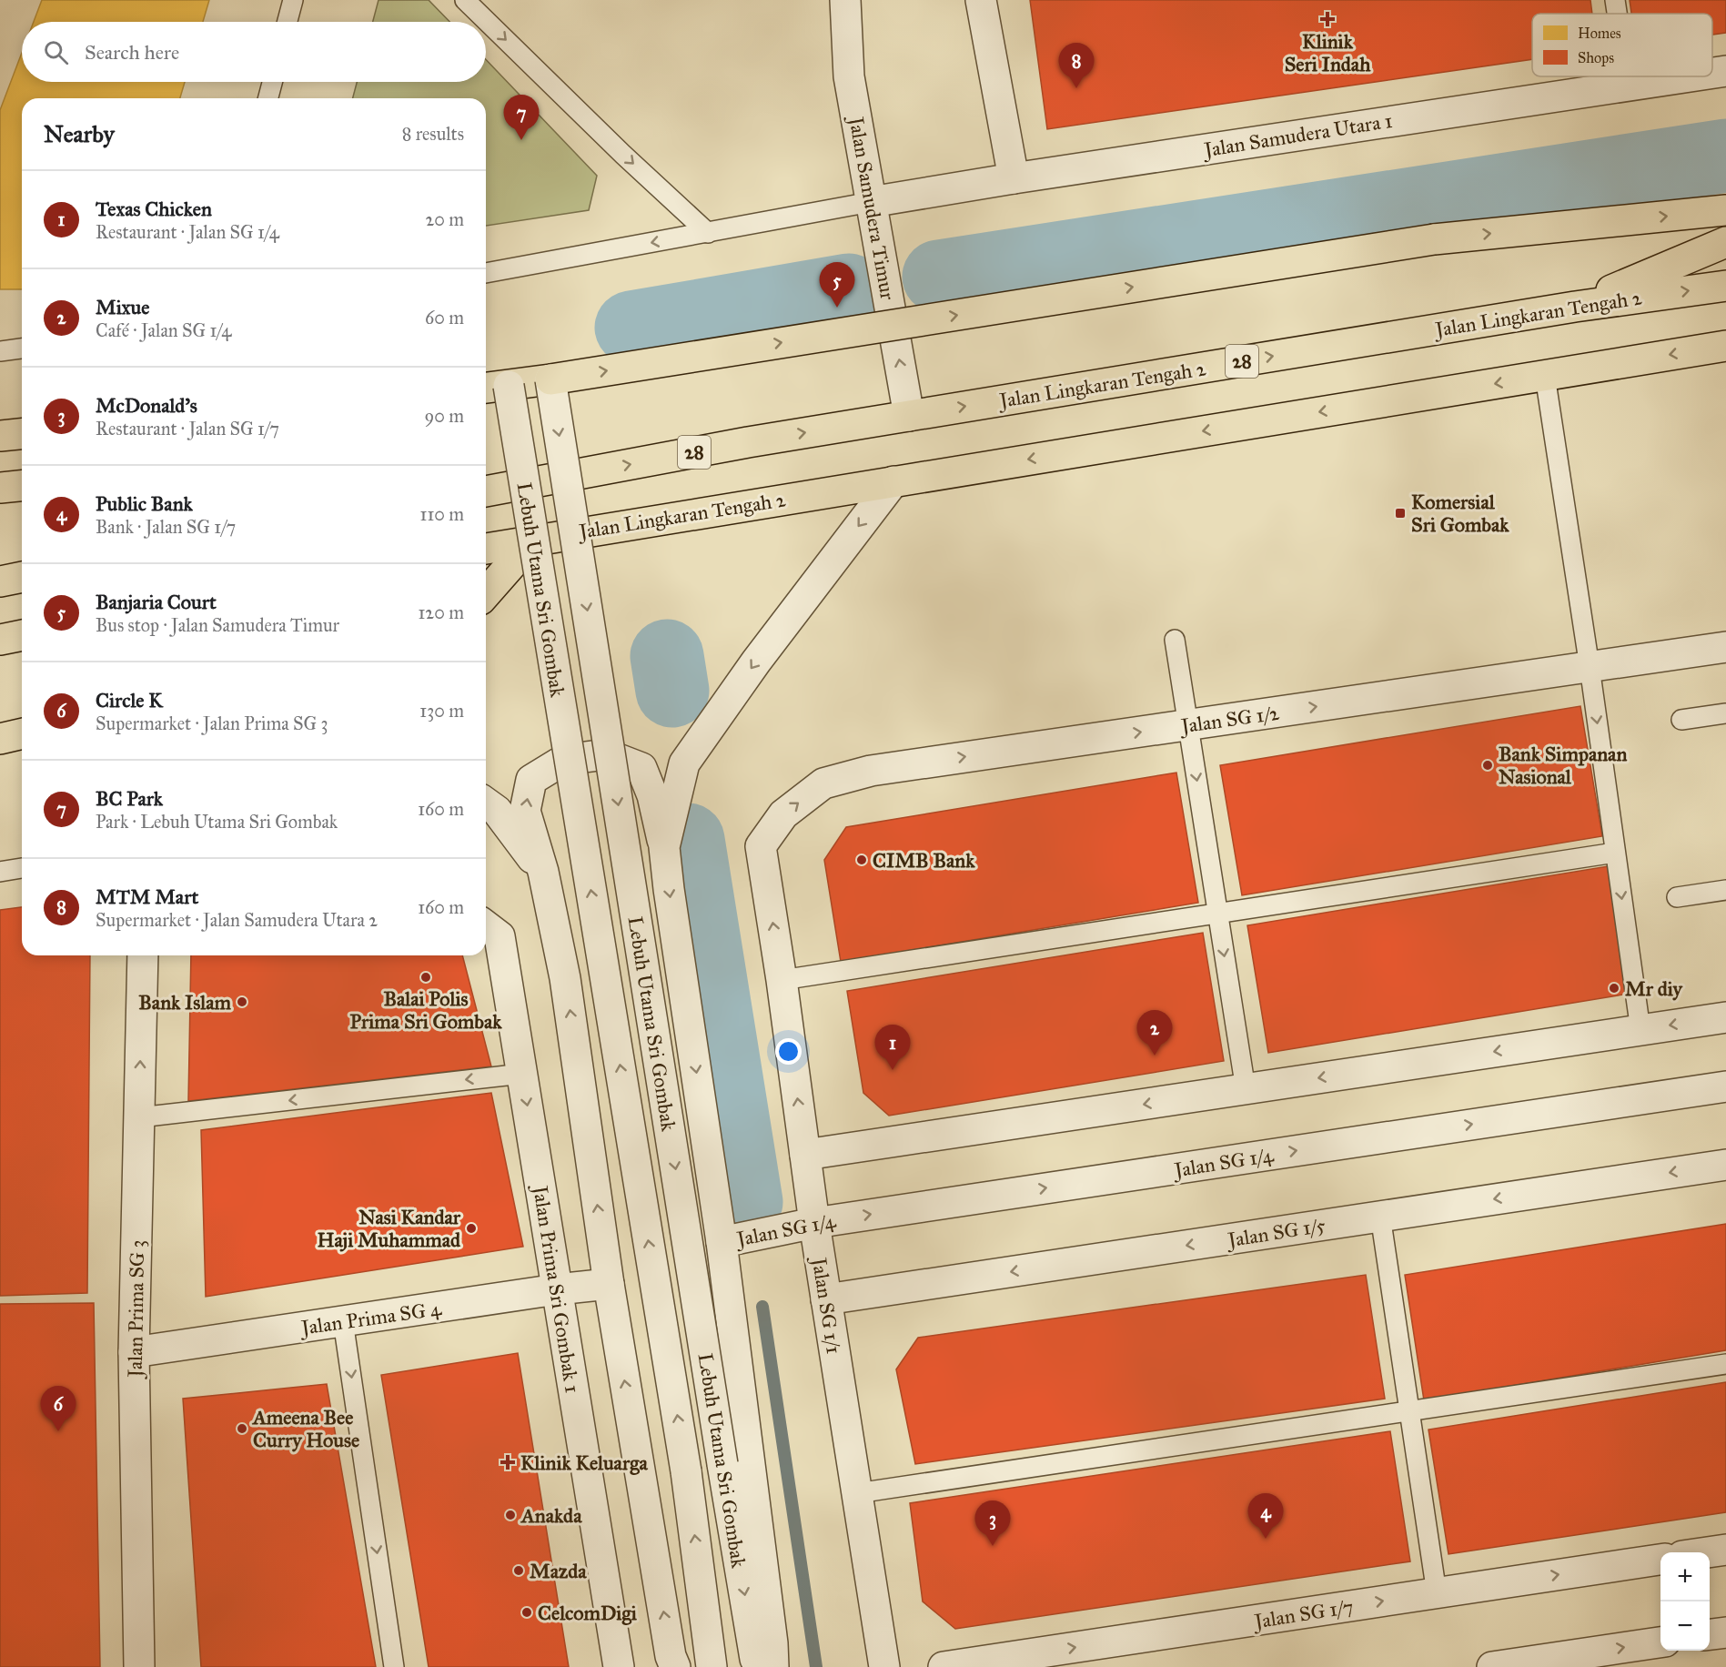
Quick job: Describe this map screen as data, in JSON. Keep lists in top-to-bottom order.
{
  "streets": {
    "main road": ["Jalan Lingkaran Tengah 2", "28"],
    "street": [
      "Jalan Samudera Utara 1",
      "Jalan Samudera Timur",
      "Lebuh Utama Sri Gombak",
      "Jalan SG 1/2",
      "Jalan SG 1/4",
      "Jalan SG 1/5",
      "Jalan Prima Sri Gombak 1",
      "Jalan SG 1/1",
      "Jalan Prima SG 3",
      "Jalan Prima SG 4",
      "Jalan SG 1/7"
    ]
  },
  "crossings": [
    ["Jalan Samudera Utara 1", "Jalan Samudera Timur"],
    ["Jalan Samudera Timur", "Jalan Lingkaran Tengah 2"],
    ["Jalan Lingkaran Tengah 2", "Lebuh Utama Sri Gombak"],
    ["Lebuh Utama Sri Gombak", "Jalan SG 1/4"],
    ["Jalan SG 1/2", "Jalan SG 1/1"],
    ["Jalan SG 1/4", "Jalan SG 1/1"],
    ["Jalan SG 1/5", "Jalan SG 1/1"],
    ["Jalan Prima Sri Gombak 1", "Jalan Prima SG 4"],
    ["Jalan Prima SG 3", "Jalan Prima SG 4"]
  ],
  "one_way": ["Jalan Samudera Timur", "Jalan SG 1/2", "Jalan SG 1/7"],
  "places": {
    "health": ["Klinik Seri Indah", "Klinik Keluarga"],
    "transit": ["Komersial Sri Gombak"],
    "other": [
      "Bank Simpanan Nasional",
      "CIMB Bank",
      "Balai Polis Prima Sri Gombak",
      "Mr diy",
      "Bank Islam",
      "Nasi Kandar Haji Muhammad",
      "Ameena Bee Curry House",
      "Anakda",
      "Mazda",
      "CelcomDigi"
    ]
  },
  "legend": ["Homes", "Shops"],
  "page": {
    "search": "Search here",
    "pins": [
      "8",
      "7",
      "5",
      "2",
      "1",
      "6",
      "4",
      "3"
    ],
    "heading": ["Nearby", "8 results"],
    "list": [
      {
        "mark": "1",
        "name": "Texas Chicken",
        "note": "Restaurant · Jalan SG 1/4",
        "value": "20 m"
      },
      {
        "mark": "2",
        "name": "Mixue",
        "note": "Café · Jalan SG 1/4",
        "value": "60 m"
      },
      {
        "mark": "3",
        "name": "McDonald's",
        "note": "Restaurant · Jalan SG 1/7",
        "value": "90 m"
      },
      {
        "mark": "4",
        "name": "Public Bank",
        "note": "Bank · Jalan SG 1/7",
        "value": "110 m"
      },
      {
        "mark": "5",
        "name": "Banjaria Court",
        "note": "Bus stop · Jalan Samudera Timur",
        "value": "120 m"
      },
      {
        "mark": "6",
        "name": "Circle K",
        "note": "Supermarket · Jalan Prima SG 3",
        "value": "130 m"
      },
      {
        "mark": "7",
        "name": "BC Park",
        "note": "Park · Lebuh Utama Sri Gombak",
        "value": "160 m"
      },
      {
        "mark": "8",
        "name": "MTM Mart",
        "note": "Supermarket · Jalan Samudera Utara 2",
        "value": "160 m"
      }
    ],
    "map_buttons": ["+", "−"]
  }
}
